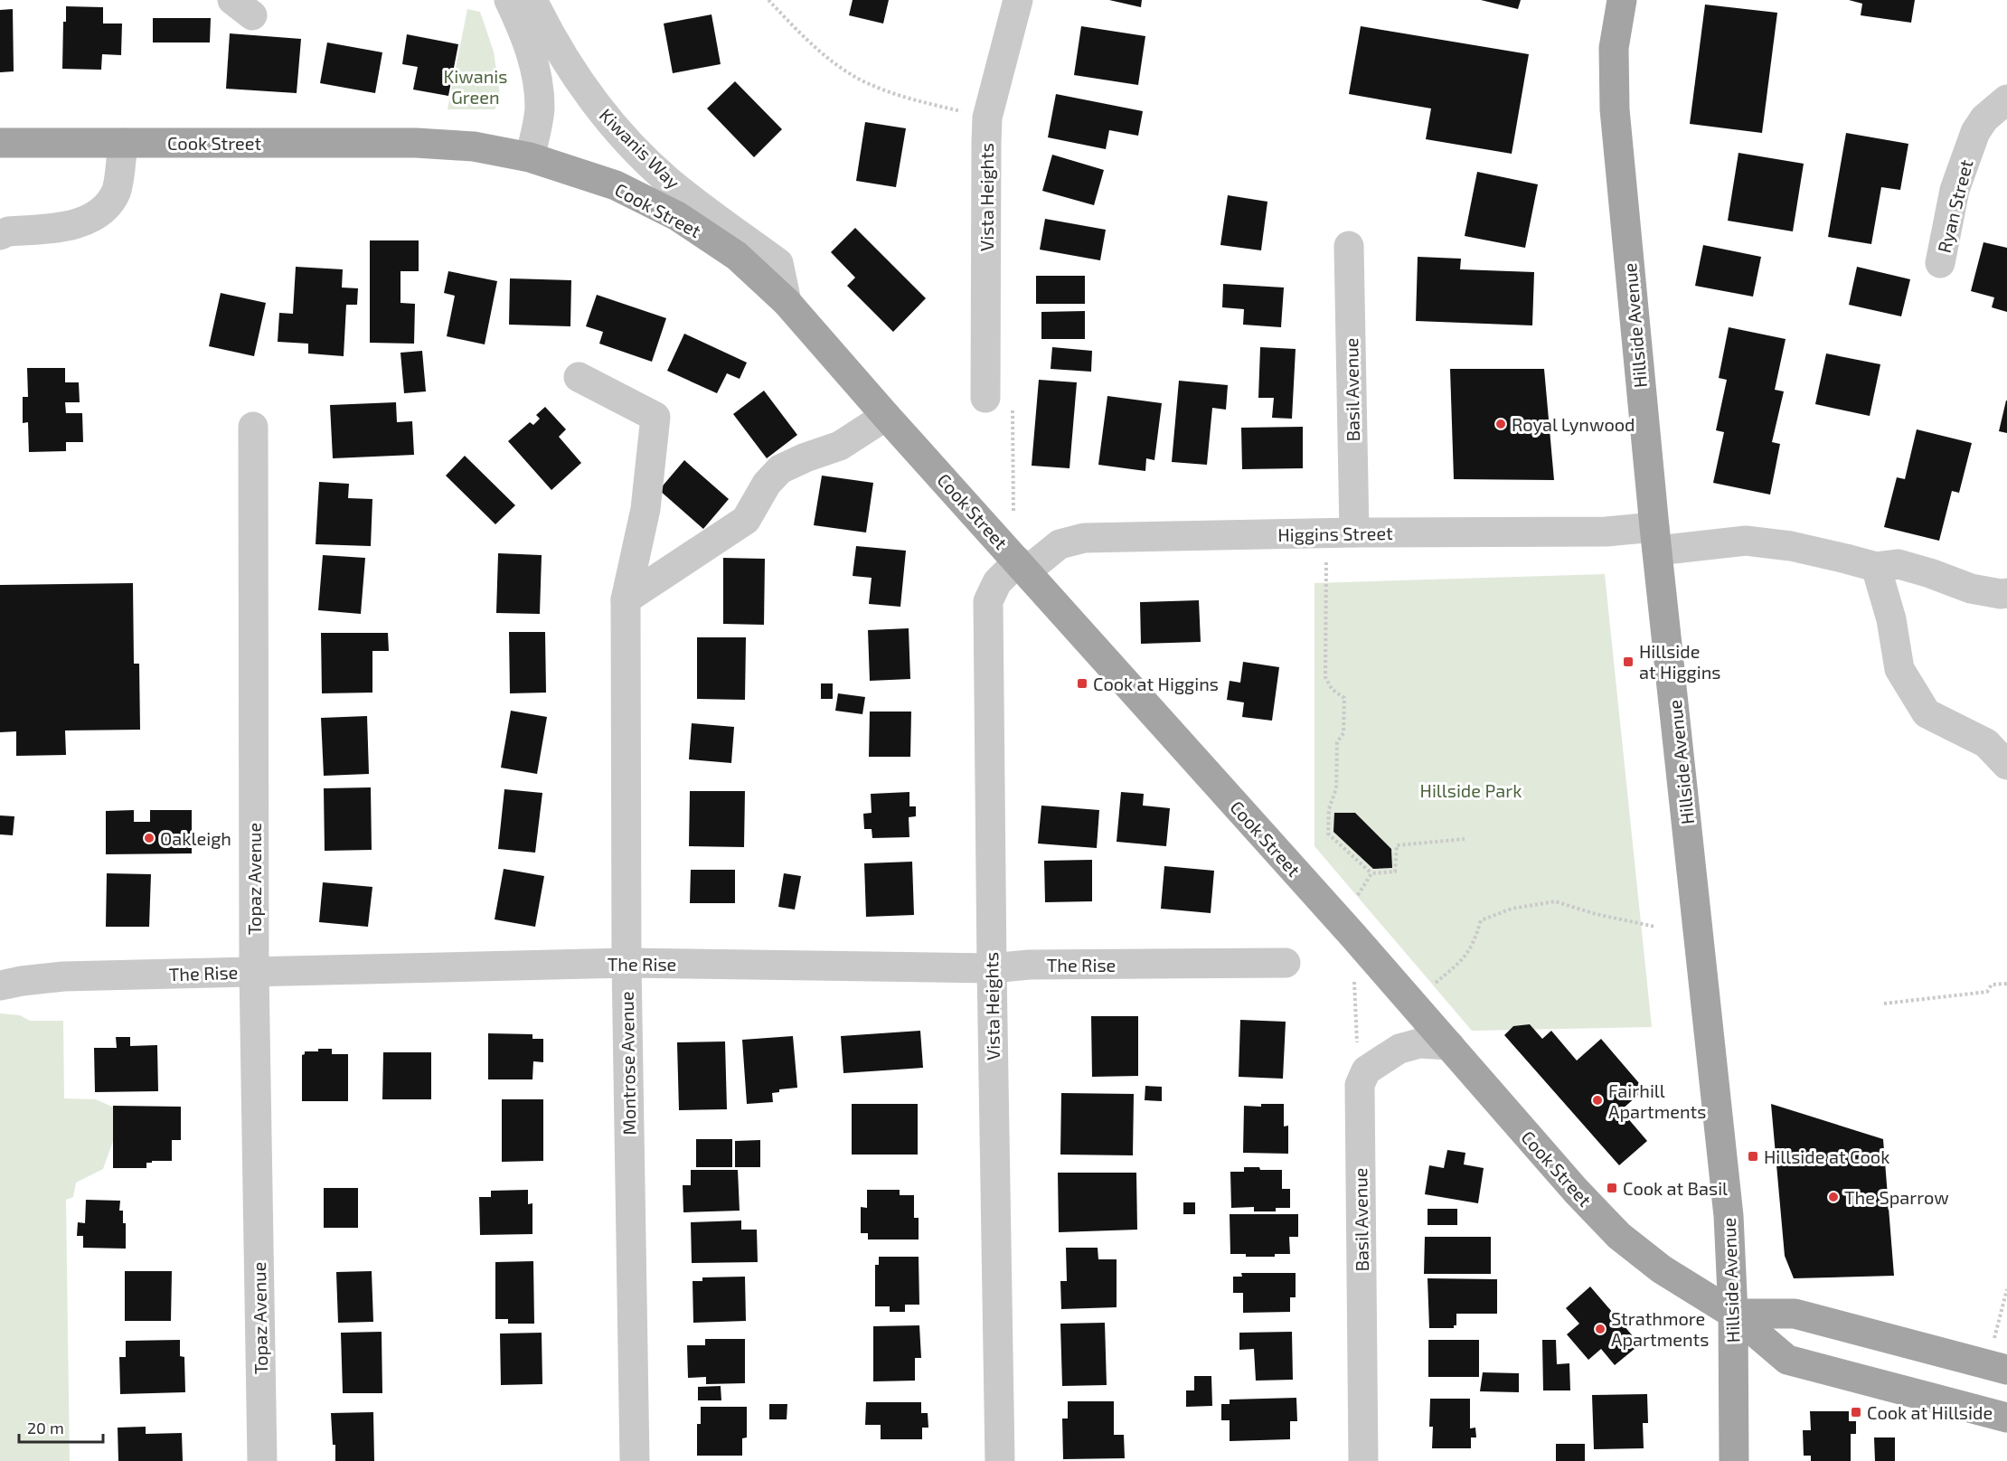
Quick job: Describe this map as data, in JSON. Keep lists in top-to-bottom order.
{
  "streets": {
    "main road": ["Cook Street", "Hillside Avenue"],
    "street": [
      "Kiwanis Way",
      "Vista Heights",
      "Ryan Street",
      "Basil Avenue",
      "Higgins Street",
      "Topaz Avenue",
      "The Rise",
      "Montrose Avenue"
    ]
  },
  "crossings": [
    ["Cook Street", "Kiwanis Way"],
    ["Cook Street", "Vista Heights"],
    ["Cook Street", "Hillside Avenue"],
    ["Cook Street", "Higgins Street"],
    ["Vista Heights", "Higgins Street"],
    ["Vista Heights", "The Rise"],
    ["Hillside Avenue", "Higgins Street"],
    ["Basil Avenue", "Higgins Street"],
    ["Topaz Avenue", "The Rise"],
    ["The Rise", "Montrose Avenue"]
  ],
  "parks": ["Kiwanis Green", "Hillside Park"],
  "places": {
    "other": [
      "Royal Lynwood",
      "Oakleigh",
      "Fairhill Apartments",
      "The Sparrow",
      "Strathmore Apartments"
    ],
    "transit": [
      "Hillside at Higgins",
      "Cook at Higgins",
      "Hillside at Cook",
      "Cook at Basil",
      "Cook at Hillside"
    ]
  },
  "scale_bar": "20 m"
}
